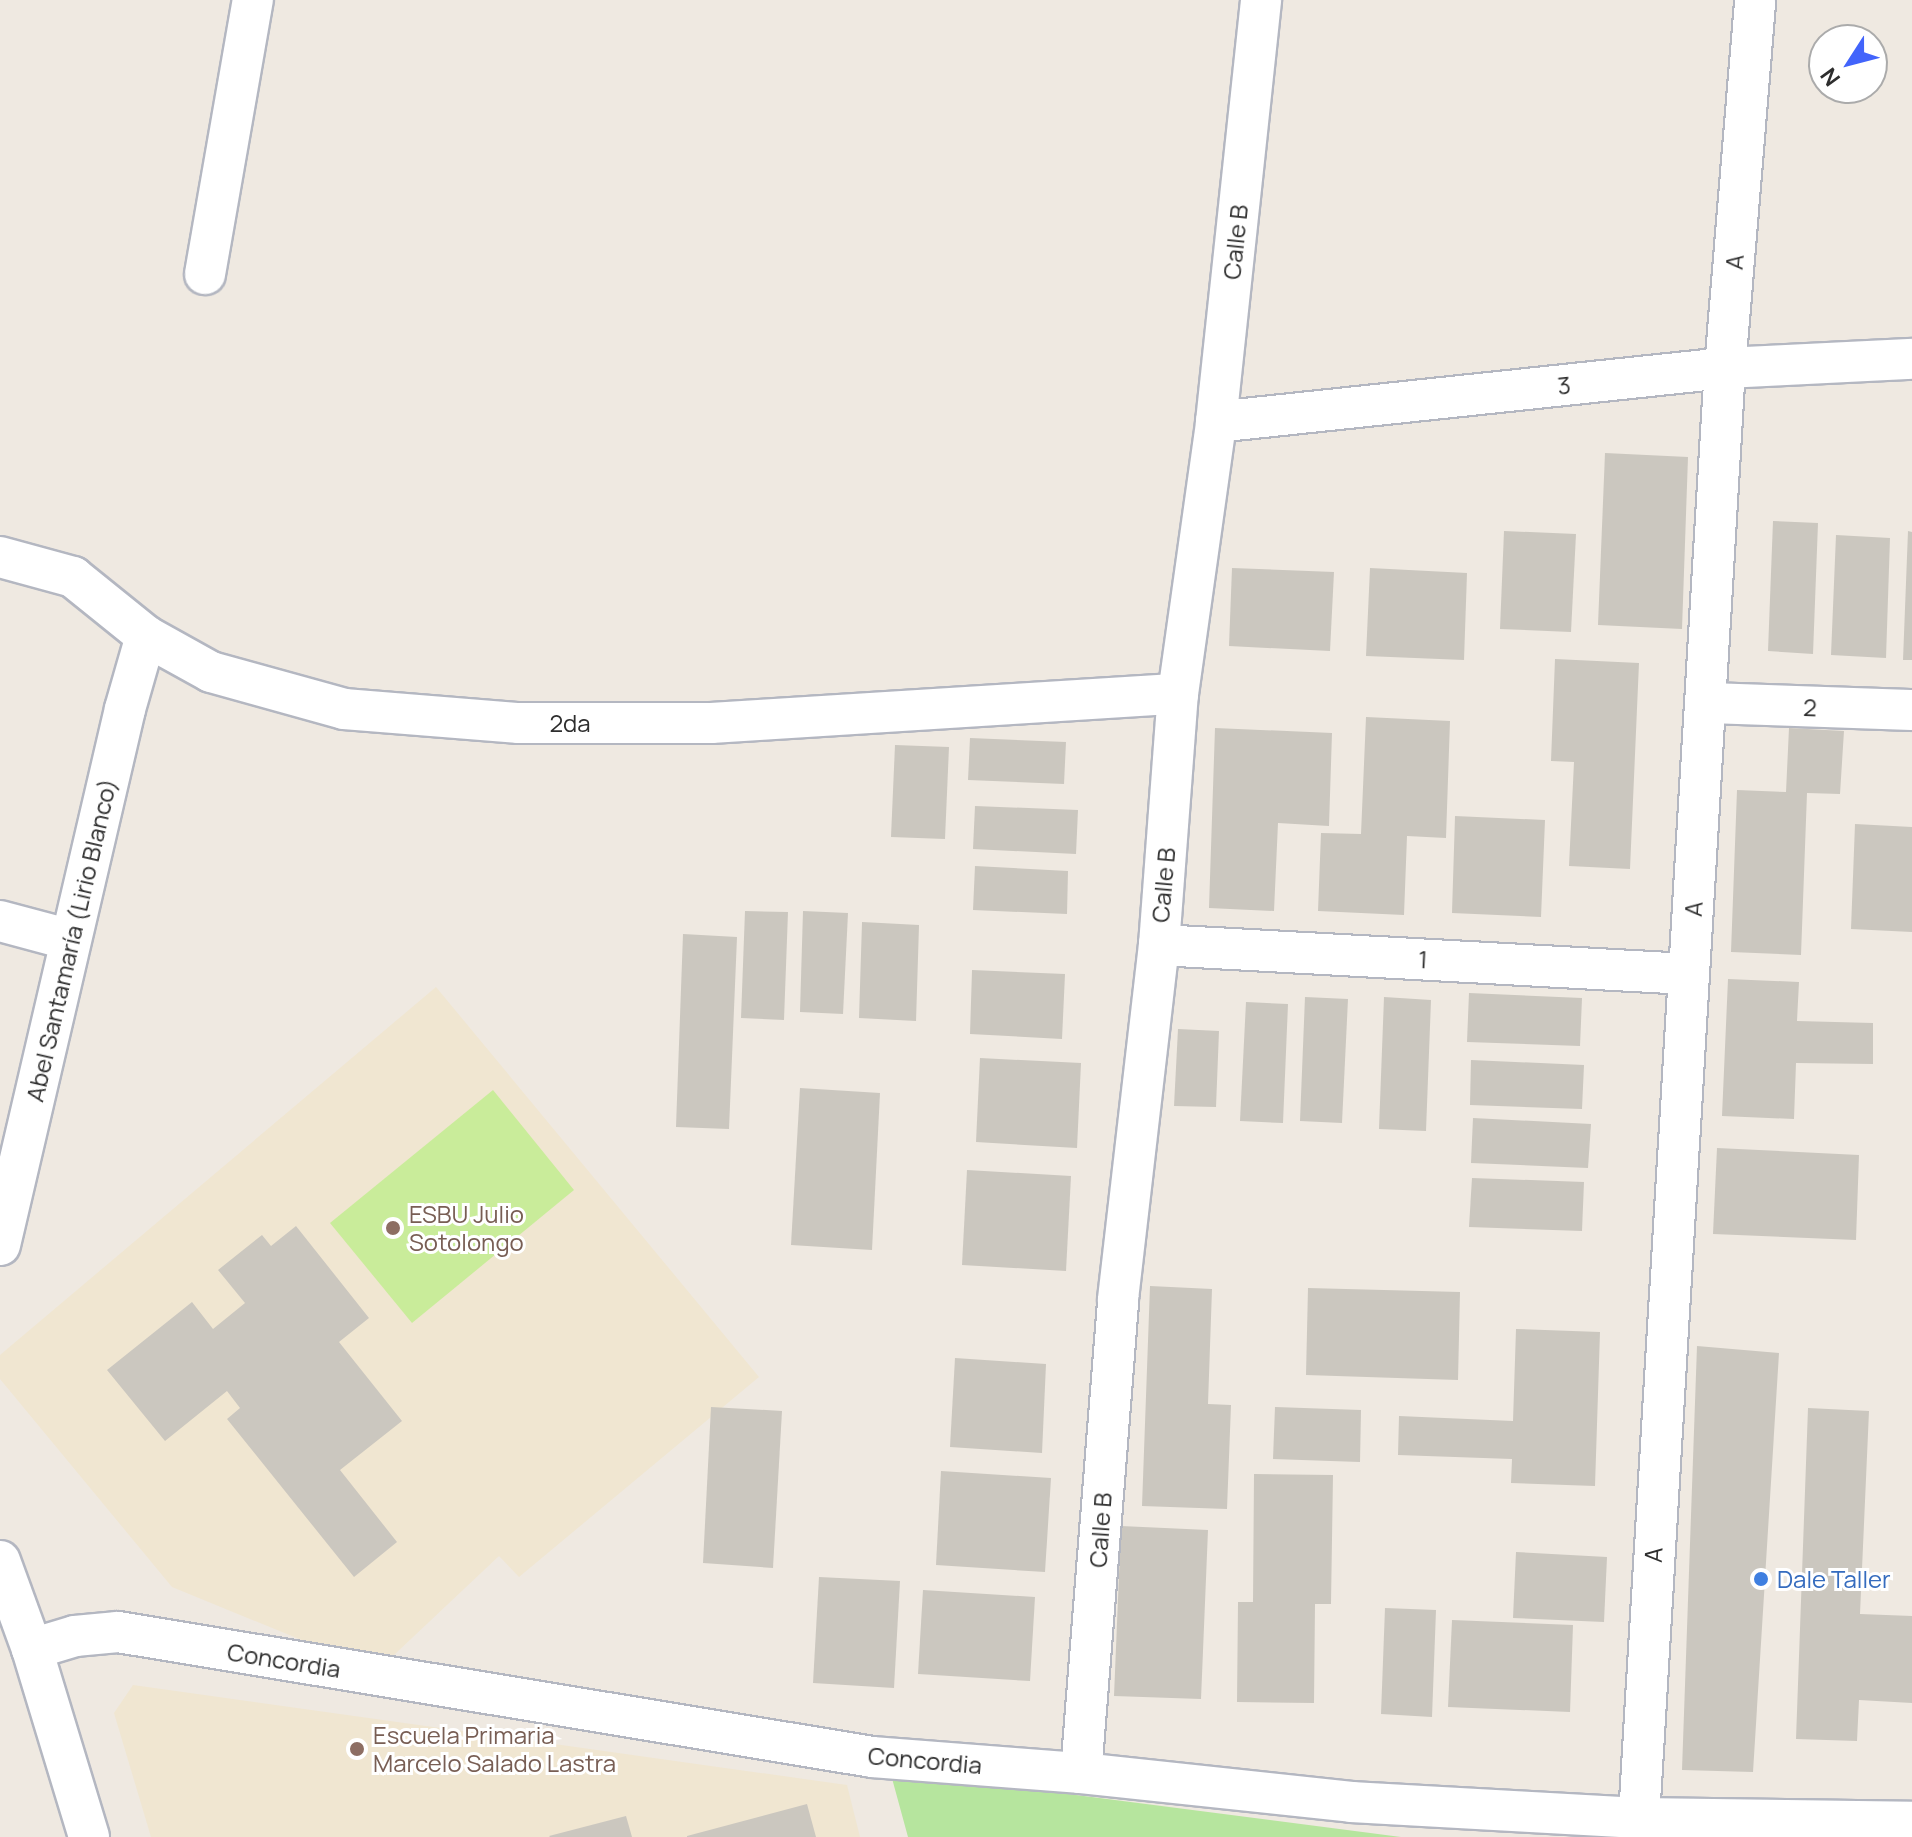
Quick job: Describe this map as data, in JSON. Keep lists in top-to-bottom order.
{
  "streets": {
    "street": [
      "Calle B",
      "A",
      "3",
      "2",
      "2da",
      "Abel Santamaría (Lirio Blanco)",
      "1",
      "Concordia"
    ]
  },
  "crossings": [
    ["Calle B", "3"],
    ["Calle B", "2da"],
    ["Calle B", "1"],
    ["Calle B", "Concordia"],
    ["A", "3"],
    ["A", "2"],
    ["A", "1"],
    ["A", "Concordia"],
    ["2da", "Abel Santamaría (Lirio Blanco)"]
  ],
  "places": ["ESBU Julio Sotolongo", "Dale Taller", "Escuela Primaria Marcelo Salado Lastra"],
  "north": "bottom left"
}
